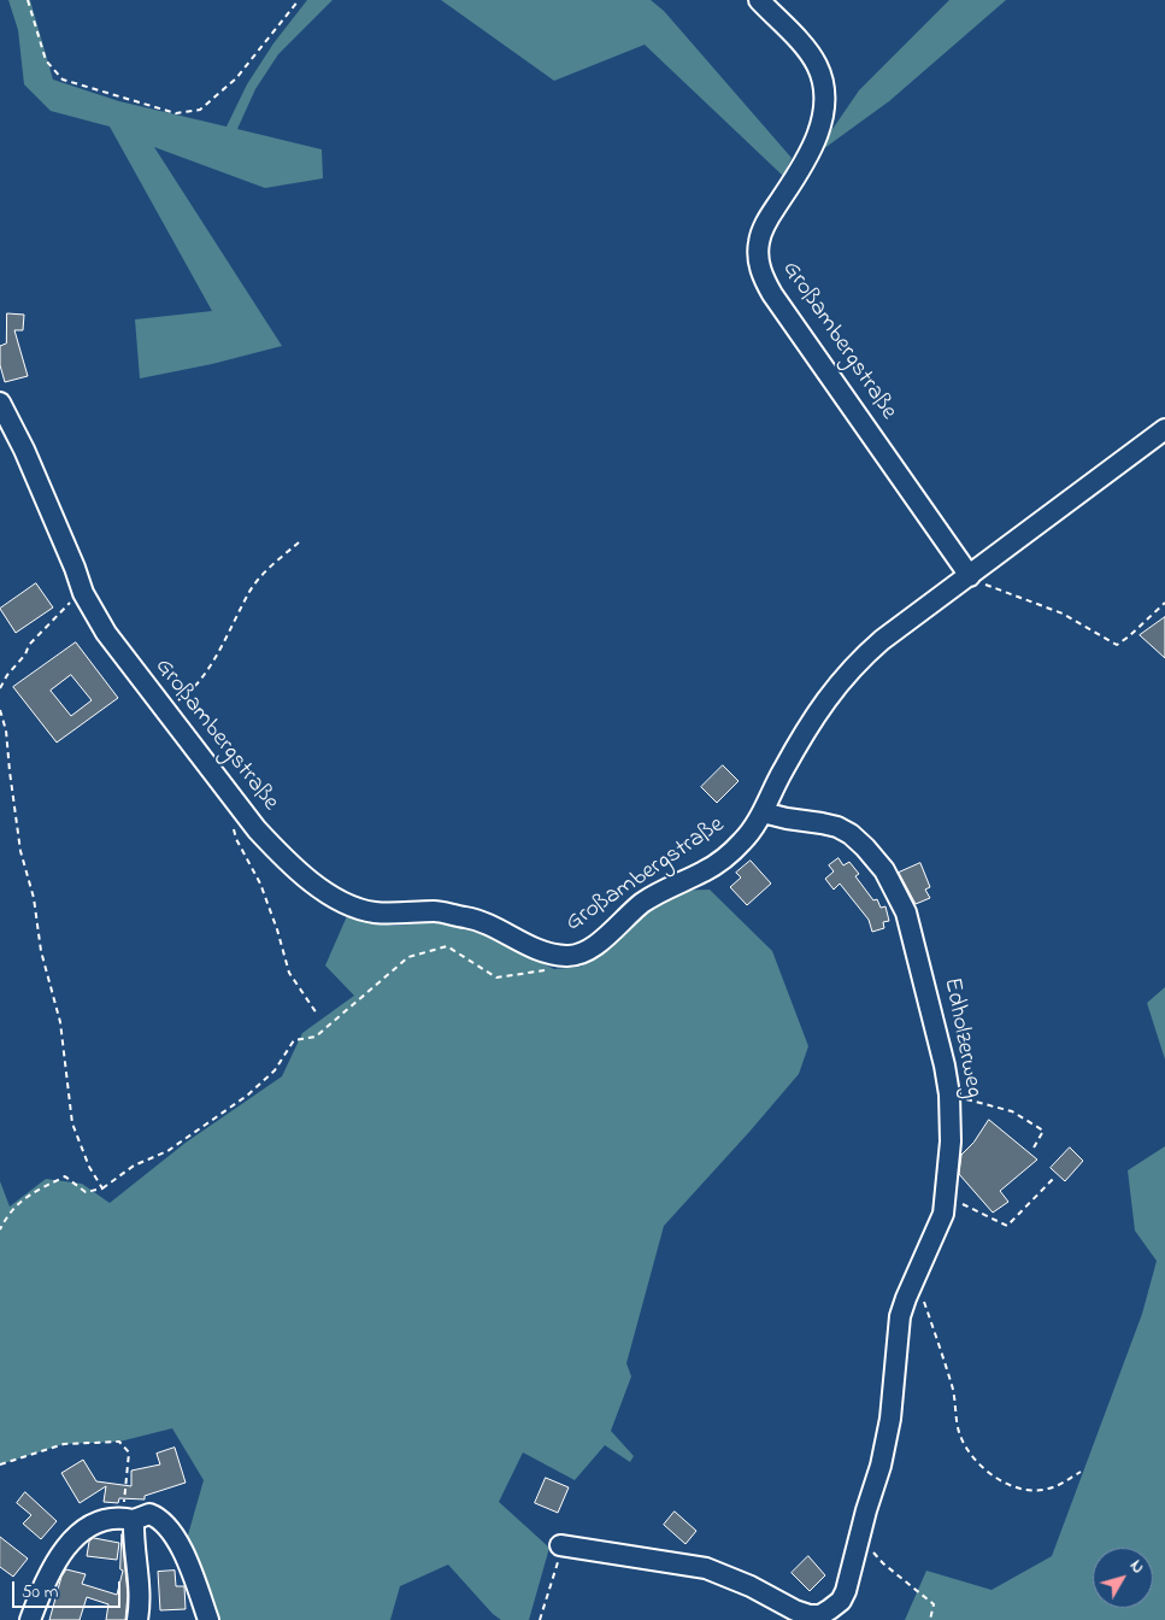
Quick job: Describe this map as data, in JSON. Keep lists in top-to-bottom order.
{
  "streets": {
    "street": ["Großambergstraße", "Edholzerweg"]
  },
  "crossings": [
    ["Großambergstraße", "Edholzerweg"]
  ],
  "scale_bar": "50 m",
  "north": "top right"
}
